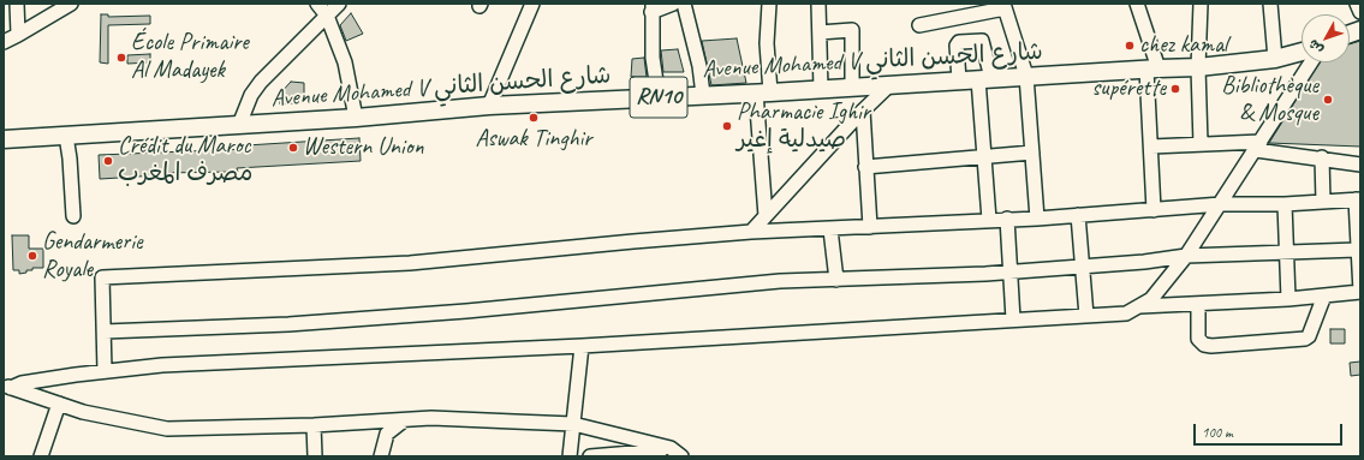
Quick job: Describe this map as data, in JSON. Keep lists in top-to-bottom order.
{
  "streets": {
    "main road": ["Avenue Mohamed V شارع الحسن الثاني", "RN10"]
  },
  "places": [
    "chez kamal",
    "École Primaire Al Madayek",
    "supérette",
    "Bibliothèque & Mosque",
    "Aswak Tinghir",
    "Pharmacie Ighir صيدلية إغير",
    "Western Union",
    "Crédit du Maroc مصرف المغرب",
    "Gendarmerie Royale"
  ],
  "scale_bar": "100 m",
  "north": "bottom left"
}
